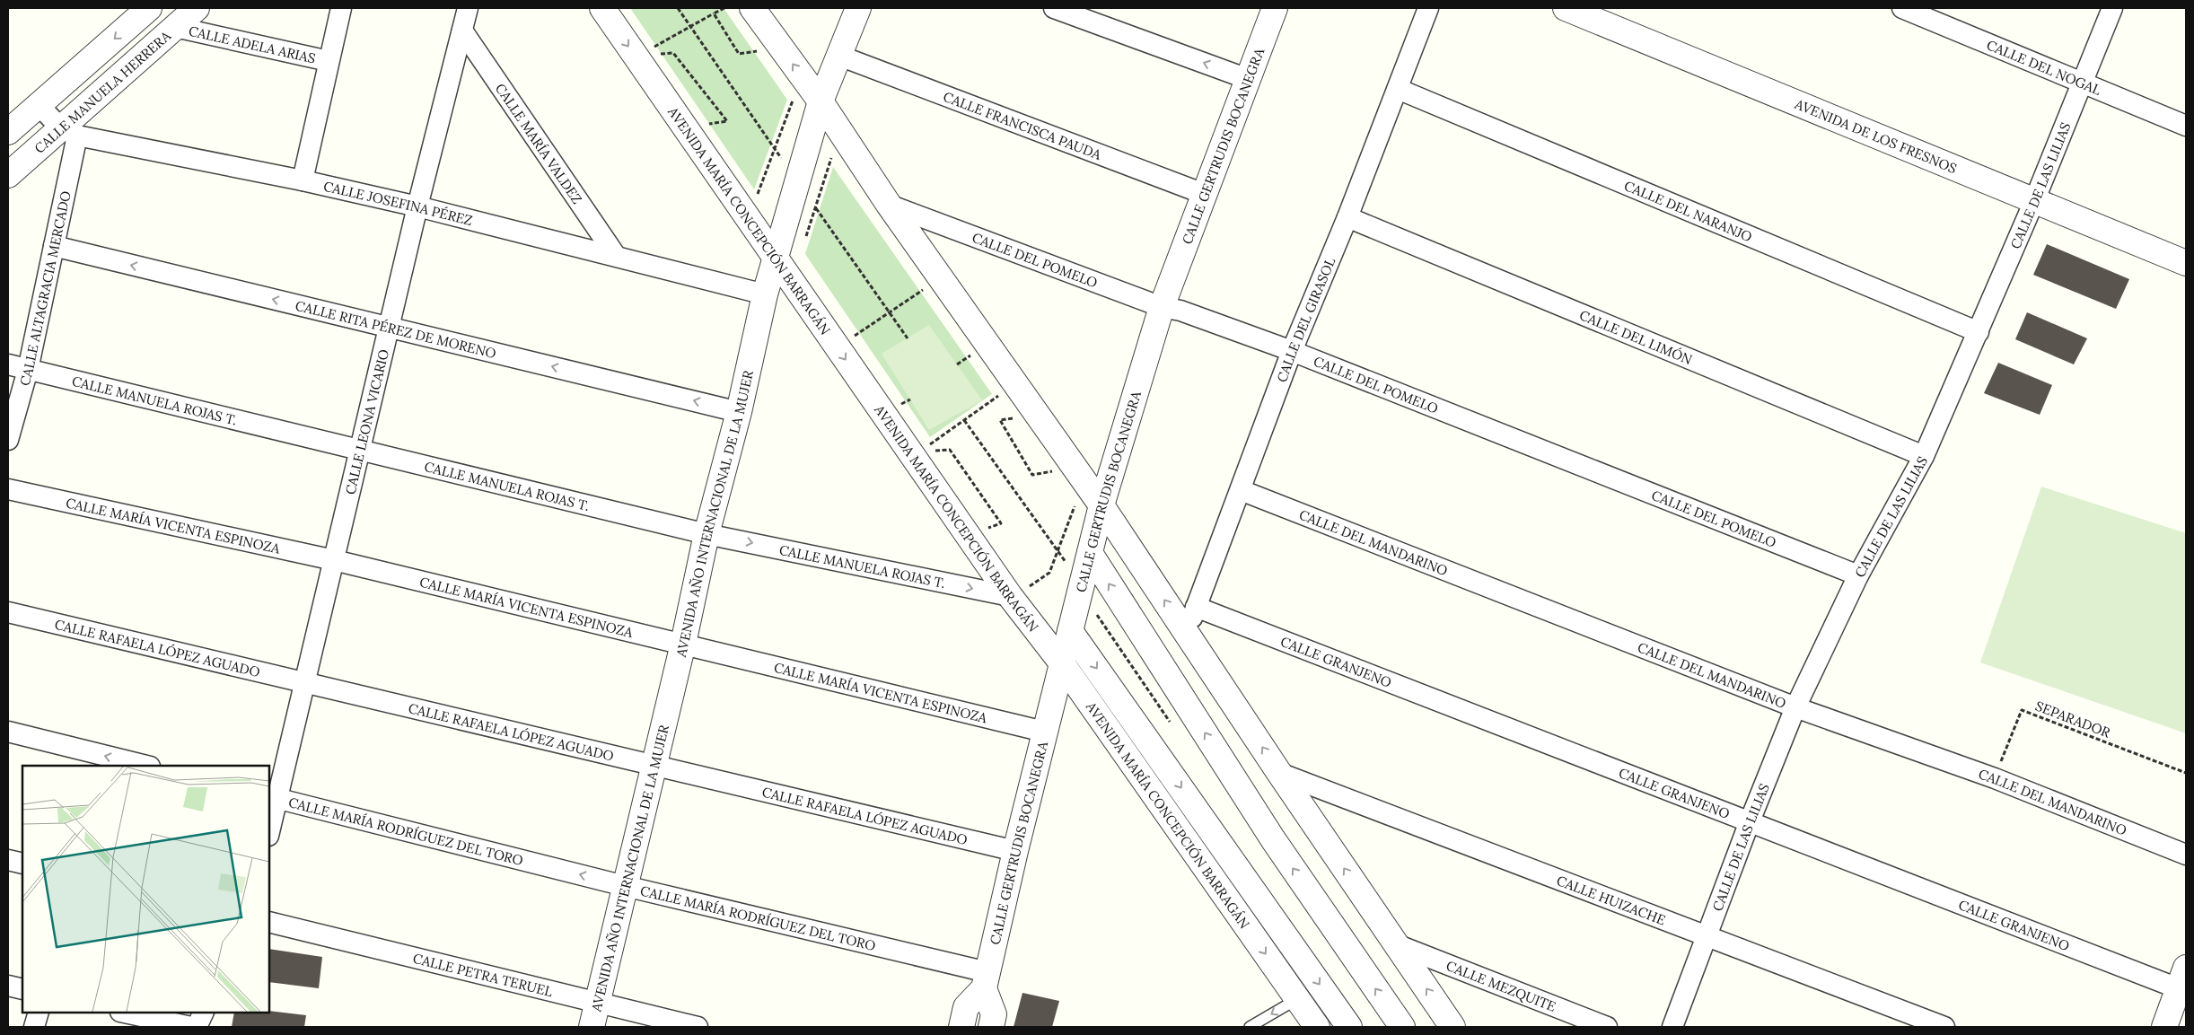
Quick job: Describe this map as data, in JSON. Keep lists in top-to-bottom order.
{
  "streets": {
    "street": [
      "CALLE ADELA ARIAS",
      "CALLE DEL NOGAL",
      "CALLE MANUELA HERRERA",
      "CALLE FRANCISCA PAUDA",
      "AVENIDA DE LOS FRESNOS",
      "CALLE MARÍA VALDEZ",
      "CALLE GERTRUDIS BOCANEGRA",
      "CALLE DE LAS LILIAS",
      "CALLE JOSEFINA PÉREZ",
      "CALLE DEL NARANJO",
      "AVENIDA MARÍA CONCEPCIÓN BARRAGÁN",
      "CALLE DEL POMELO",
      "CALLE ALTAGRACIA MERCADO",
      "CALLE DEL GIRASOL",
      "CALLE RITA PÉREZ DE MORENO",
      "CALLE DEL LIMÓN",
      "CALLE MANUELA ROJAS T.",
      "CALLE LEONA VICARIO",
      "AVENIDA AÑO INTERNACIONAL DE LA MUJER",
      "CALLE MARÍA VICENTA ESPINOZA",
      "CALLE DEL MANDARINO",
      "CALLE RAFAELA LÓPEZ AGUADO",
      "CALLE GRANJENO",
      "CALLE MARÍA RODRÍGUEZ DEL TORO",
      "CALLE HUIZACHE",
      "CALLE PETRA TERUEL",
      "CALLE MEZQUITE"
    ],
    "path": ["SEPARADOR"]
  },
  "crossings": [
    ["CALLE ADELA ARIAS", "CALLE MANUELA HERRERA"],
    ["CALLE DEL NOGAL", "CALLE DE LAS LILIAS"],
    ["CALLE MANUELA HERRERA", "CALLE JOSEFINA PÉREZ"],
    ["CALLE MANUELA HERRERA", "CALLE ALTAGRACIA MERCADO"],
    ["CALLE FRANCISCA PAUDA", "CALLE GERTRUDIS BOCANEGRA"],
    ["CALLE FRANCISCA PAUDA", "AVENIDA AÑO INTERNACIONAL DE LA MUJER"],
    ["AVENIDA DE LOS FRESNOS", "CALLE DE LAS LILIAS"],
    ["CALLE MARÍA VALDEZ", "CALLE JOSEFINA PÉREZ"],
    ["CALLE MARÍA VALDEZ", "CALLE LEONA VICARIO"],
    ["CALLE GERTRUDIS BOCANEGRA", "AVENIDA MARÍA CONCEPCIÓN BARRAGÁN"],
    ["CALLE GERTRUDIS BOCANEGRA", "CALLE DEL POMELO"],
    ["CALLE GERTRUDIS BOCANEGRA", "CALLE MARÍA VICENTA ESPINOZA"],
    ["CALLE GERTRUDIS BOCANEGRA", "CALLE RAFAELA LÓPEZ AGUADO"],
    ["CALLE GERTRUDIS BOCANEGRA", "CALLE MARÍA RODRÍGUEZ DEL TORO"],
    ["CALLE DE LAS LILIAS", "CALLE DEL NARANJO"],
    ["CALLE DE LAS LILIAS", "CALLE DEL POMELO"],
    ["CALLE DE LAS LILIAS", "CALLE DEL LIMÓN"],
    ["CALLE DE LAS LILIAS", "CALLE DEL MANDARINO"],
    ["CALLE DE LAS LILIAS", "CALLE GRANJENO"],
    ["CALLE DE LAS LILIAS", "CALLE HUIZACHE"],
    ["CALLE JOSEFINA PÉREZ", "CALLE ALTAGRACIA MERCADO"],
    ["CALLE JOSEFINA PÉREZ", "CALLE LEONA VICARIO"],
    ["CALLE JOSEFINA PÉREZ", "AVENIDA AÑO INTERNACIONAL DE LA MUJER"],
    ["CALLE DEL NARANJO", "CALLE DEL GIRASOL"],
    ["AVENIDA MARÍA CONCEPCIÓN BARRAGÁN", "CALLE MANUELA ROJAS T."],
    ["AVENIDA MARÍA CONCEPCIÓN BARRAGÁN", "AVENIDA AÑO INTERNACIONAL DE LA MUJER"],
    ["CALLE DEL POMELO", "CALLE DEL GIRASOL"],
    ["CALLE ALTAGRACIA MERCADO", "CALLE RITA PÉREZ DE MORENO"],
    ["CALLE ALTAGRACIA MERCADO", "CALLE MANUELA ROJAS T."],
    ["CALLE DEL GIRASOL", "CALLE DEL LIMÓN"],
    ["CALLE DEL GIRASOL", "CALLE DEL MANDARINO"],
    ["CALLE DEL GIRASOL", "CALLE GRANJENO"],
    ["CALLE RITA PÉREZ DE MORENO", "CALLE LEONA VICARIO"],
    ["CALLE RITA PÉREZ DE MORENO", "AVENIDA AÑO INTERNACIONAL DE LA MUJER"],
    ["CALLE MANUELA ROJAS T.", "CALLE LEONA VICARIO"],
    ["CALLE MANUELA ROJAS T.", "AVENIDA AÑO INTERNACIONAL DE LA MUJER"],
    ["CALLE LEONA VICARIO", "CALLE MARÍA VICENTA ESPINOZA"],
    ["CALLE LEONA VICARIO", "CALLE RAFAELA LÓPEZ AGUADO"],
    ["CALLE LEONA VICARIO", "CALLE MARÍA RODRÍGUEZ DEL TORO"],
    ["AVENIDA AÑO INTERNACIONAL DE LA MUJER", "CALLE MARÍA VICENTA ESPINOZA"],
    ["AVENIDA AÑO INTERNACIONAL DE LA MUJER", "CALLE RAFAELA LÓPEZ AGUADO"],
    ["AVENIDA AÑO INTERNACIONAL DE LA MUJER", "CALLE MARÍA RODRÍGUEZ DEL TORO"],
    ["AVENIDA AÑO INTERNACIONAL DE LA MUJER", "CALLE PETRA TERUEL"],
    ["CALLE DEL MANDARINO", "SEPARADOR"]
  ],
  "one_way": ["CALLE RITA PÉREZ DE MORENO", "CALLE MARÍA RODRÍGUEZ DEL TORO"]
}
